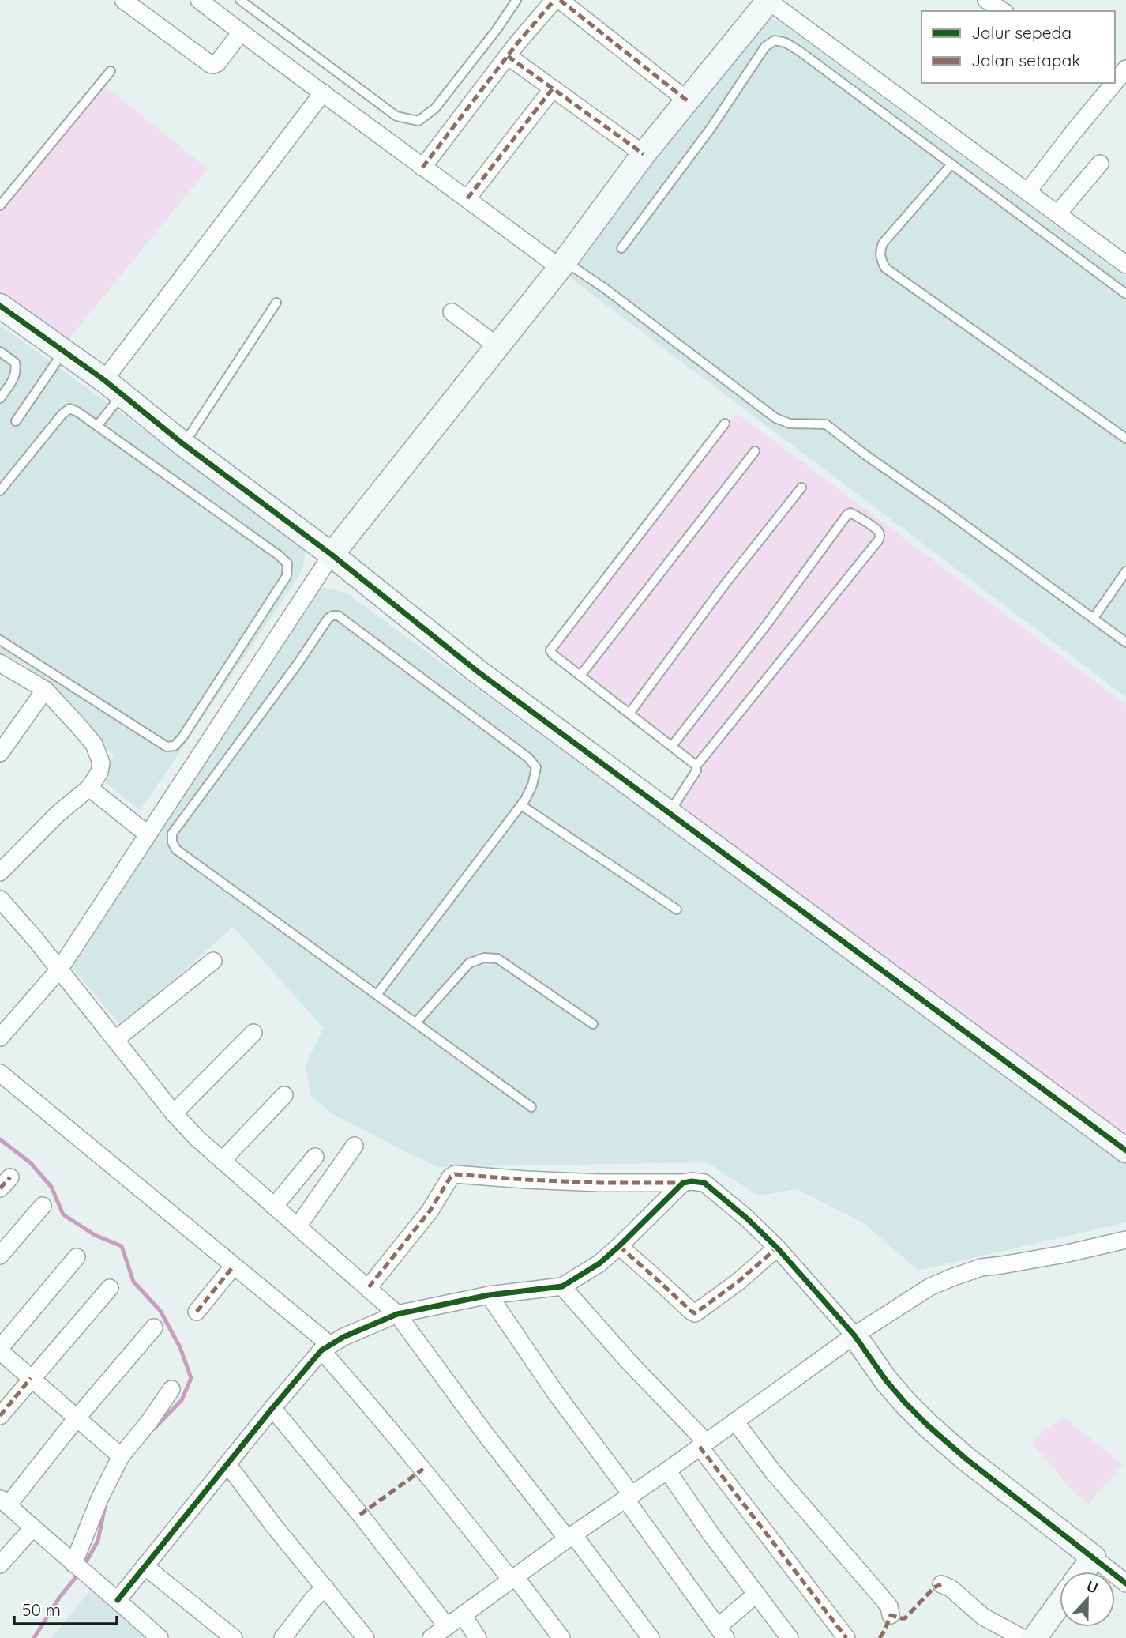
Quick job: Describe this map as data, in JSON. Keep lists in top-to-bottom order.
{
  "legend": ["Jalur sepeda", "Jalan setapak"],
  "scale_bar": "50 m",
  "north": "top"
}
